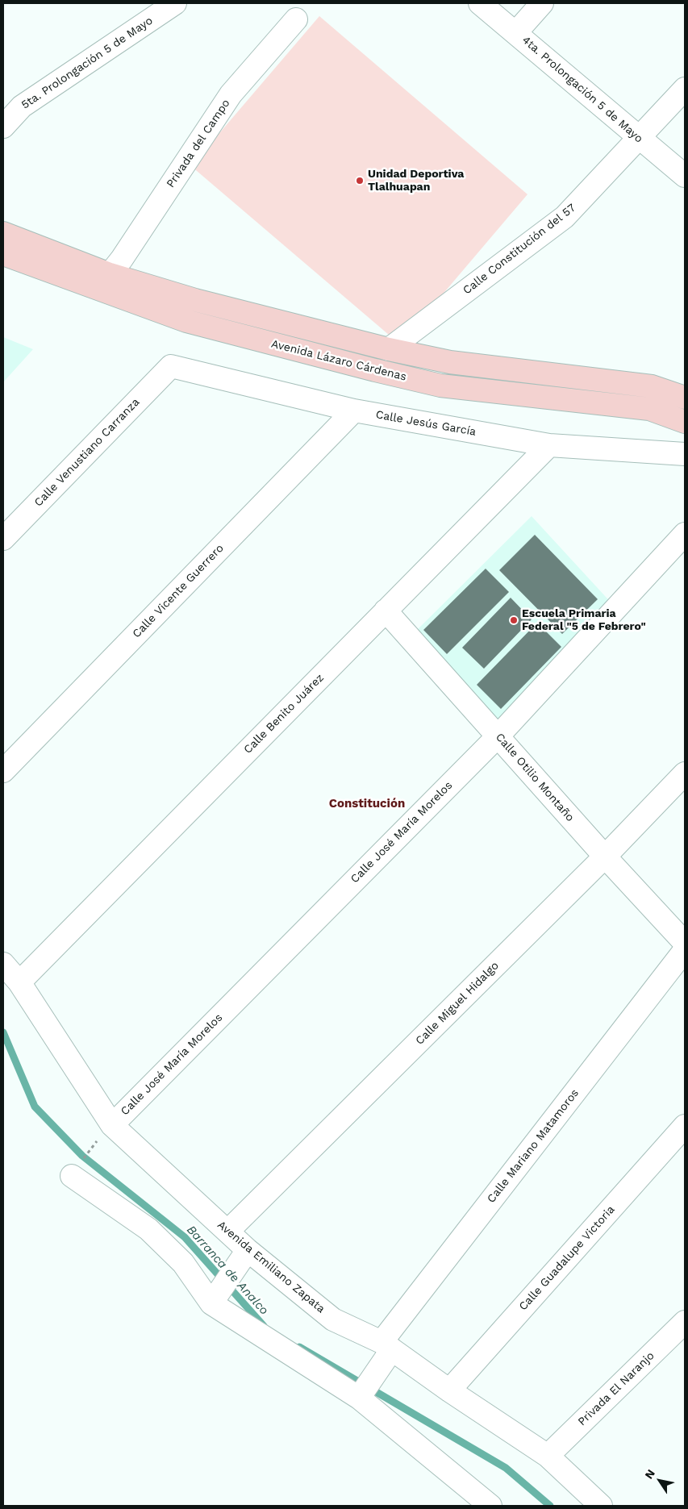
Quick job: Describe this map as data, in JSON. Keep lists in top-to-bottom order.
{
  "streets": {
    "main road": ["Avenida Lázaro Cárdenas"],
    "street": [
      "5ta. Prolongación 5 de Mayo",
      "4ta. Prolongación 5 de Mayo",
      "Privada del Campo",
      "Calle Constitución del 57",
      "Calle Jesús García",
      "Calle Venustiano Carranza",
      "Calle Vicente Guerrero",
      "Calle Benito Juárez",
      "Calle Otilio Montaño",
      "Calle José María Morelos",
      "Calle Miguel Hidalgo",
      "Calle Mariano Matamoros",
      "Calle Guadalupe Victoria",
      "Avenida Emiliano Zapata",
      "Privada El Naranjo"
    ]
  },
  "crossings": [
    ["4ta. Prolongación 5 de Mayo", "Calle Constitución del 57"],
    ["Privada del Campo", "Avenida Lázaro Cárdenas"],
    ["Calle Constitución del 57", "Avenida Lázaro Cárdenas"],
    ["Calle Jesús García", "Calle Venustiano Carranza"],
    ["Calle Jesús García", "Calle Vicente Guerrero"],
    ["Calle Jesús García", "Calle Benito Juárez"],
    ["Calle Benito Juárez", "Calle Otilio Montaño"],
    ["Calle Benito Juárez", "Avenida Emiliano Zapata"],
    ["Calle Otilio Montaño", "Calle José María Morelos"],
    ["Calle Otilio Montaño", "Calle Miguel Hidalgo"],
    ["Calle José María Morelos", "Avenida Emiliano Zapata"],
    ["Calle Miguel Hidalgo", "Avenida Emiliano Zapata"],
    ["Calle Mariano Matamoros", "Avenida Emiliano Zapata"],
    ["Calle Guadalupe Victoria", "Avenida Emiliano Zapata"],
    ["Avenida Emiliano Zapata", "Privada El Naranjo"]
  ],
  "districts": ["Constitución"],
  "water": ["Barranca de Analco"],
  "places": ["Unidad Deportiva Tlalhuapan", "Escuela Primaria Federal \"5 de Febrero\""],
  "north": "top left"
}
